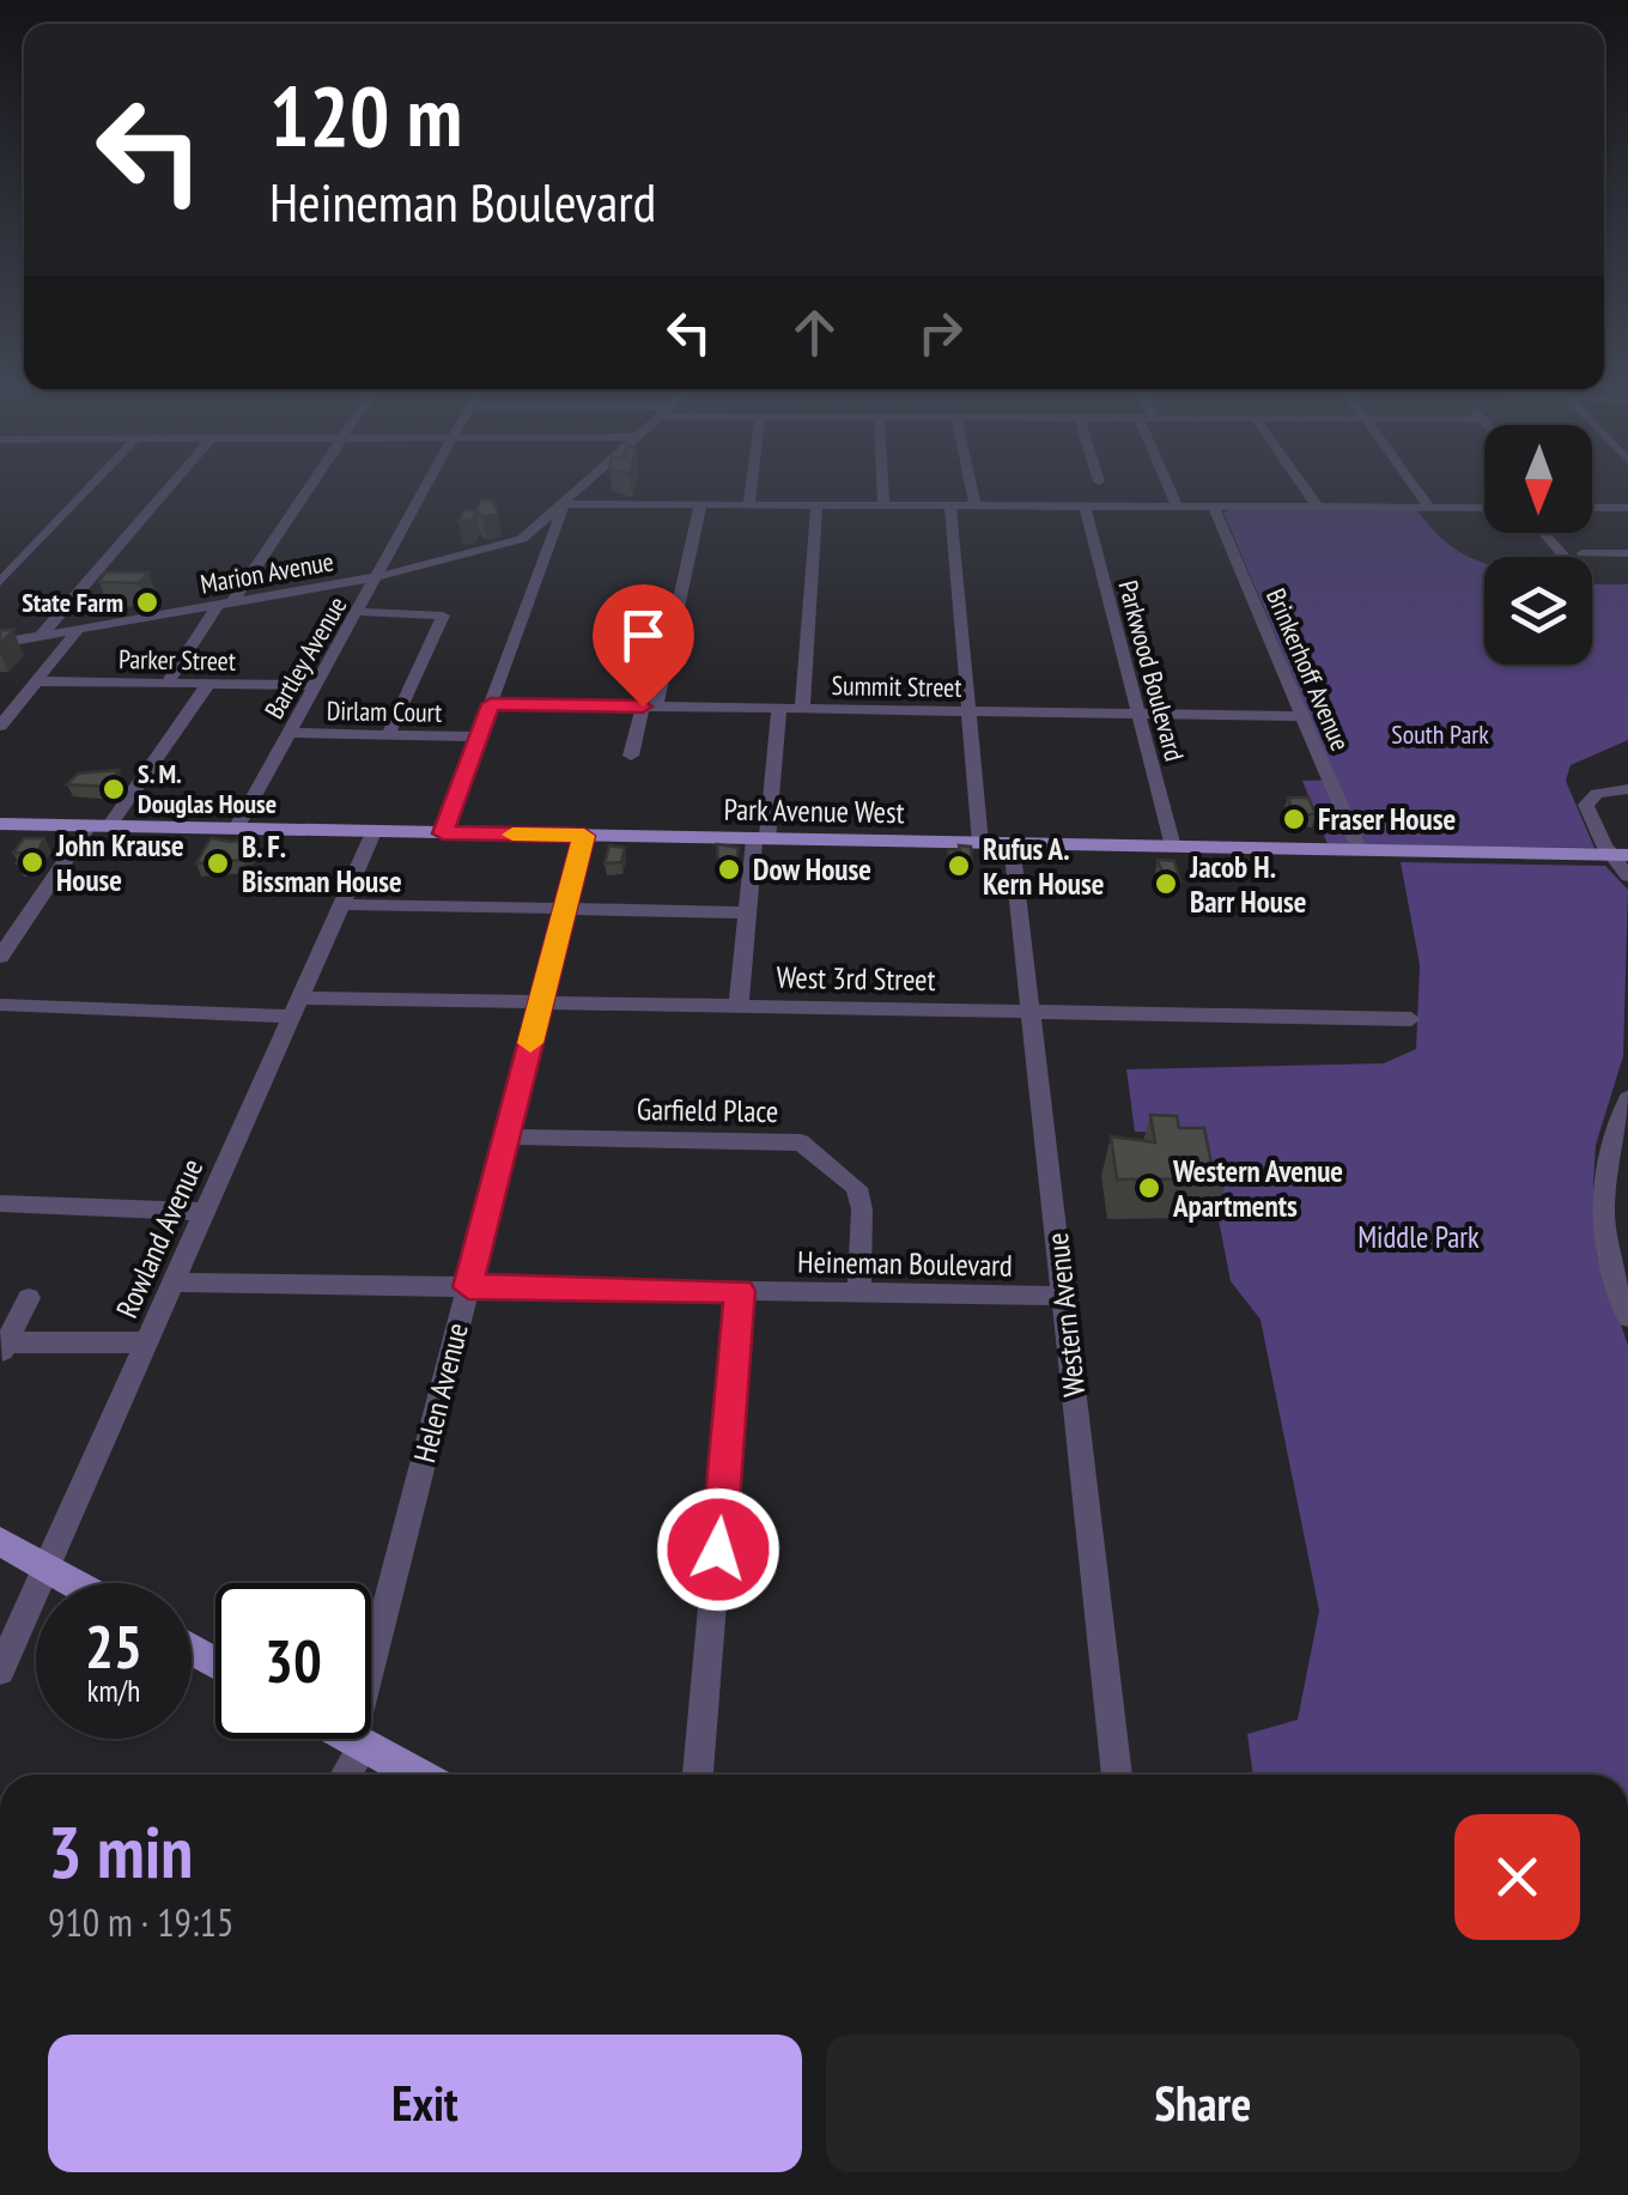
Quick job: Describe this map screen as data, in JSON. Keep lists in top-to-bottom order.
{
  "streets": {
    "main road": ["Park Avenue West"],
    "street": [
      "Marion Avenue",
      "Bartley Avenue",
      "Parker Street",
      "Brinkerhoff Avenue",
      "Parkwood Boulevard",
      "Summit Street",
      "Dirlam Court",
      "West 3rd Street",
      "Garfield Place",
      "Rowland Avenue",
      "Heineman Boulevard",
      "Western Avenue",
      "Helen Avenue"
    ]
  },
  "crossings": [
    ["Marion Avenue", "Bartley Avenue"],
    ["Bartley Avenue", "Parker Street"],
    ["Bartley Avenue", "Dirlam Court"],
    ["Bartley Avenue", "Park Avenue West"],
    ["Brinkerhoff Avenue", "Summit Street"],
    ["Brinkerhoff Avenue", "Park Avenue West"],
    ["Parkwood Boulevard", "Summit Street"],
    ["Parkwood Boulevard", "Park Avenue West"],
    ["Park Avenue West", "Rowland Avenue"],
    ["Park Avenue West", "Western Avenue"],
    ["Park Avenue West", "Helen Avenue"],
    ["West 3rd Street", "Rowland Avenue"],
    ["West 3rd Street", "Western Avenue"],
    ["West 3rd Street", "Helen Avenue"],
    ["Garfield Place", "Heineman Boulevard"],
    ["Garfield Place", "Helen Avenue"],
    ["Rowland Avenue", "Heineman Boulevard"],
    ["Heineman Boulevard", "Western Avenue"],
    ["Heineman Boulevard", "Helen Avenue"]
  ],
  "parks": ["South Park", "Middle Park"],
  "places": [
    "State Farm",
    "S. M. Douglas House",
    "Fraser House",
    "John Krause House",
    "B. F. Bissman House",
    "Rufus A. Kern House",
    "Dow House",
    "Jacob H. Barr House",
    "Western Avenue Apartments"
  ],
  "north": "bottom",
  "page": {
    "turn": ["120 m", "Heineman Boulevard"],
    "speed": "25 km/h",
    "limit": "30",
    "heading": ["3 min", "910 m · 19:15"],
    "buttons": ["Exit", "Share"]
  }
}
